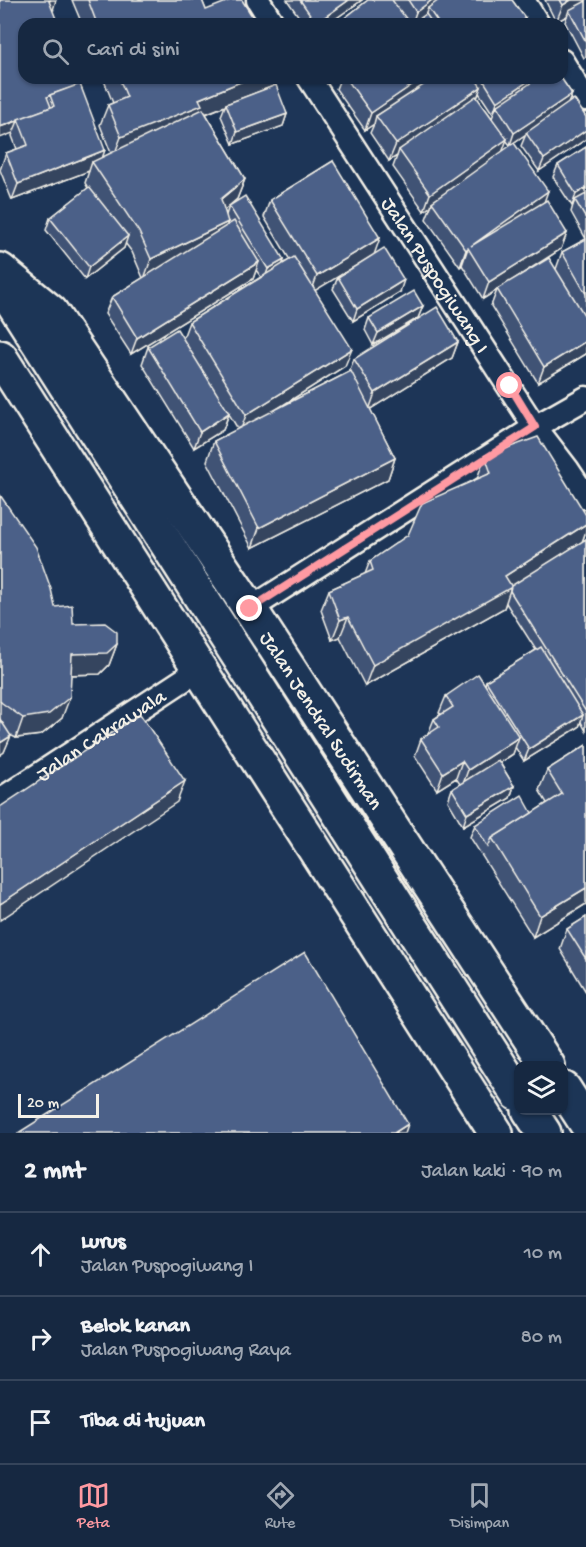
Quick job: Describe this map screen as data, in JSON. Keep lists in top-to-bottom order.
{
  "streets": {
    "highway": ["Jalan Jendral Sudirman"],
    "street": ["Jalan Puspogiwang I", "Jalan Cakrawala"]
  },
  "scale_bar": "20 m",
  "page": {
    "search": "Cari di sini",
    "scale": "20 m",
    "heading": ["2 mnt", "Jalan kaki · 90 m"],
    "list": [
      ["Lurus", "Jalan Puspogiwang I", "10 m"],
      ["Belok kanan", "Jalan Puspogiwang Raya", "80 m"],
      "Tiba di tujuan"
    ],
    "nav": ["Peta", "Rute", "Disimpan"]
  }
}
